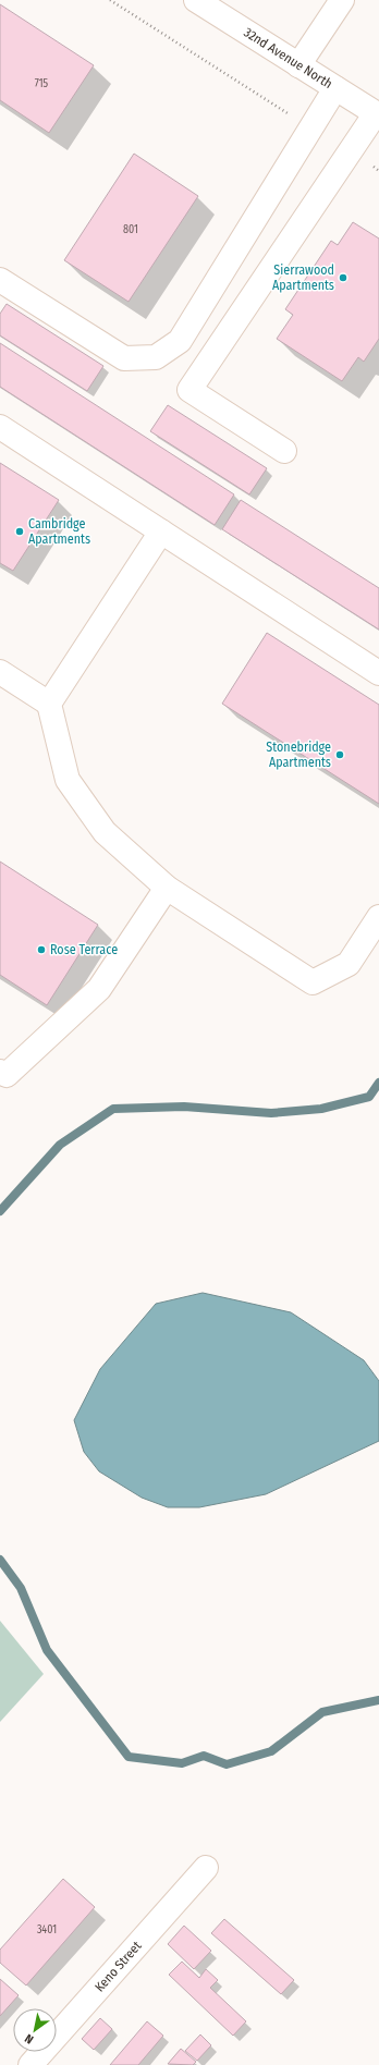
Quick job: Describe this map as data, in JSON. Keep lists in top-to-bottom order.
{
  "streets": {
    "street": ["32nd Avenue North", "Keno Street"]
  },
  "places": [
    "Sierrawood Apartments",
    "Cambridge Apartments",
    "Stonebridge Apartments",
    "Rose Terrace"
  ],
  "house_numbers": ["715", "801", "3401"],
  "north": "bottom left"
}
